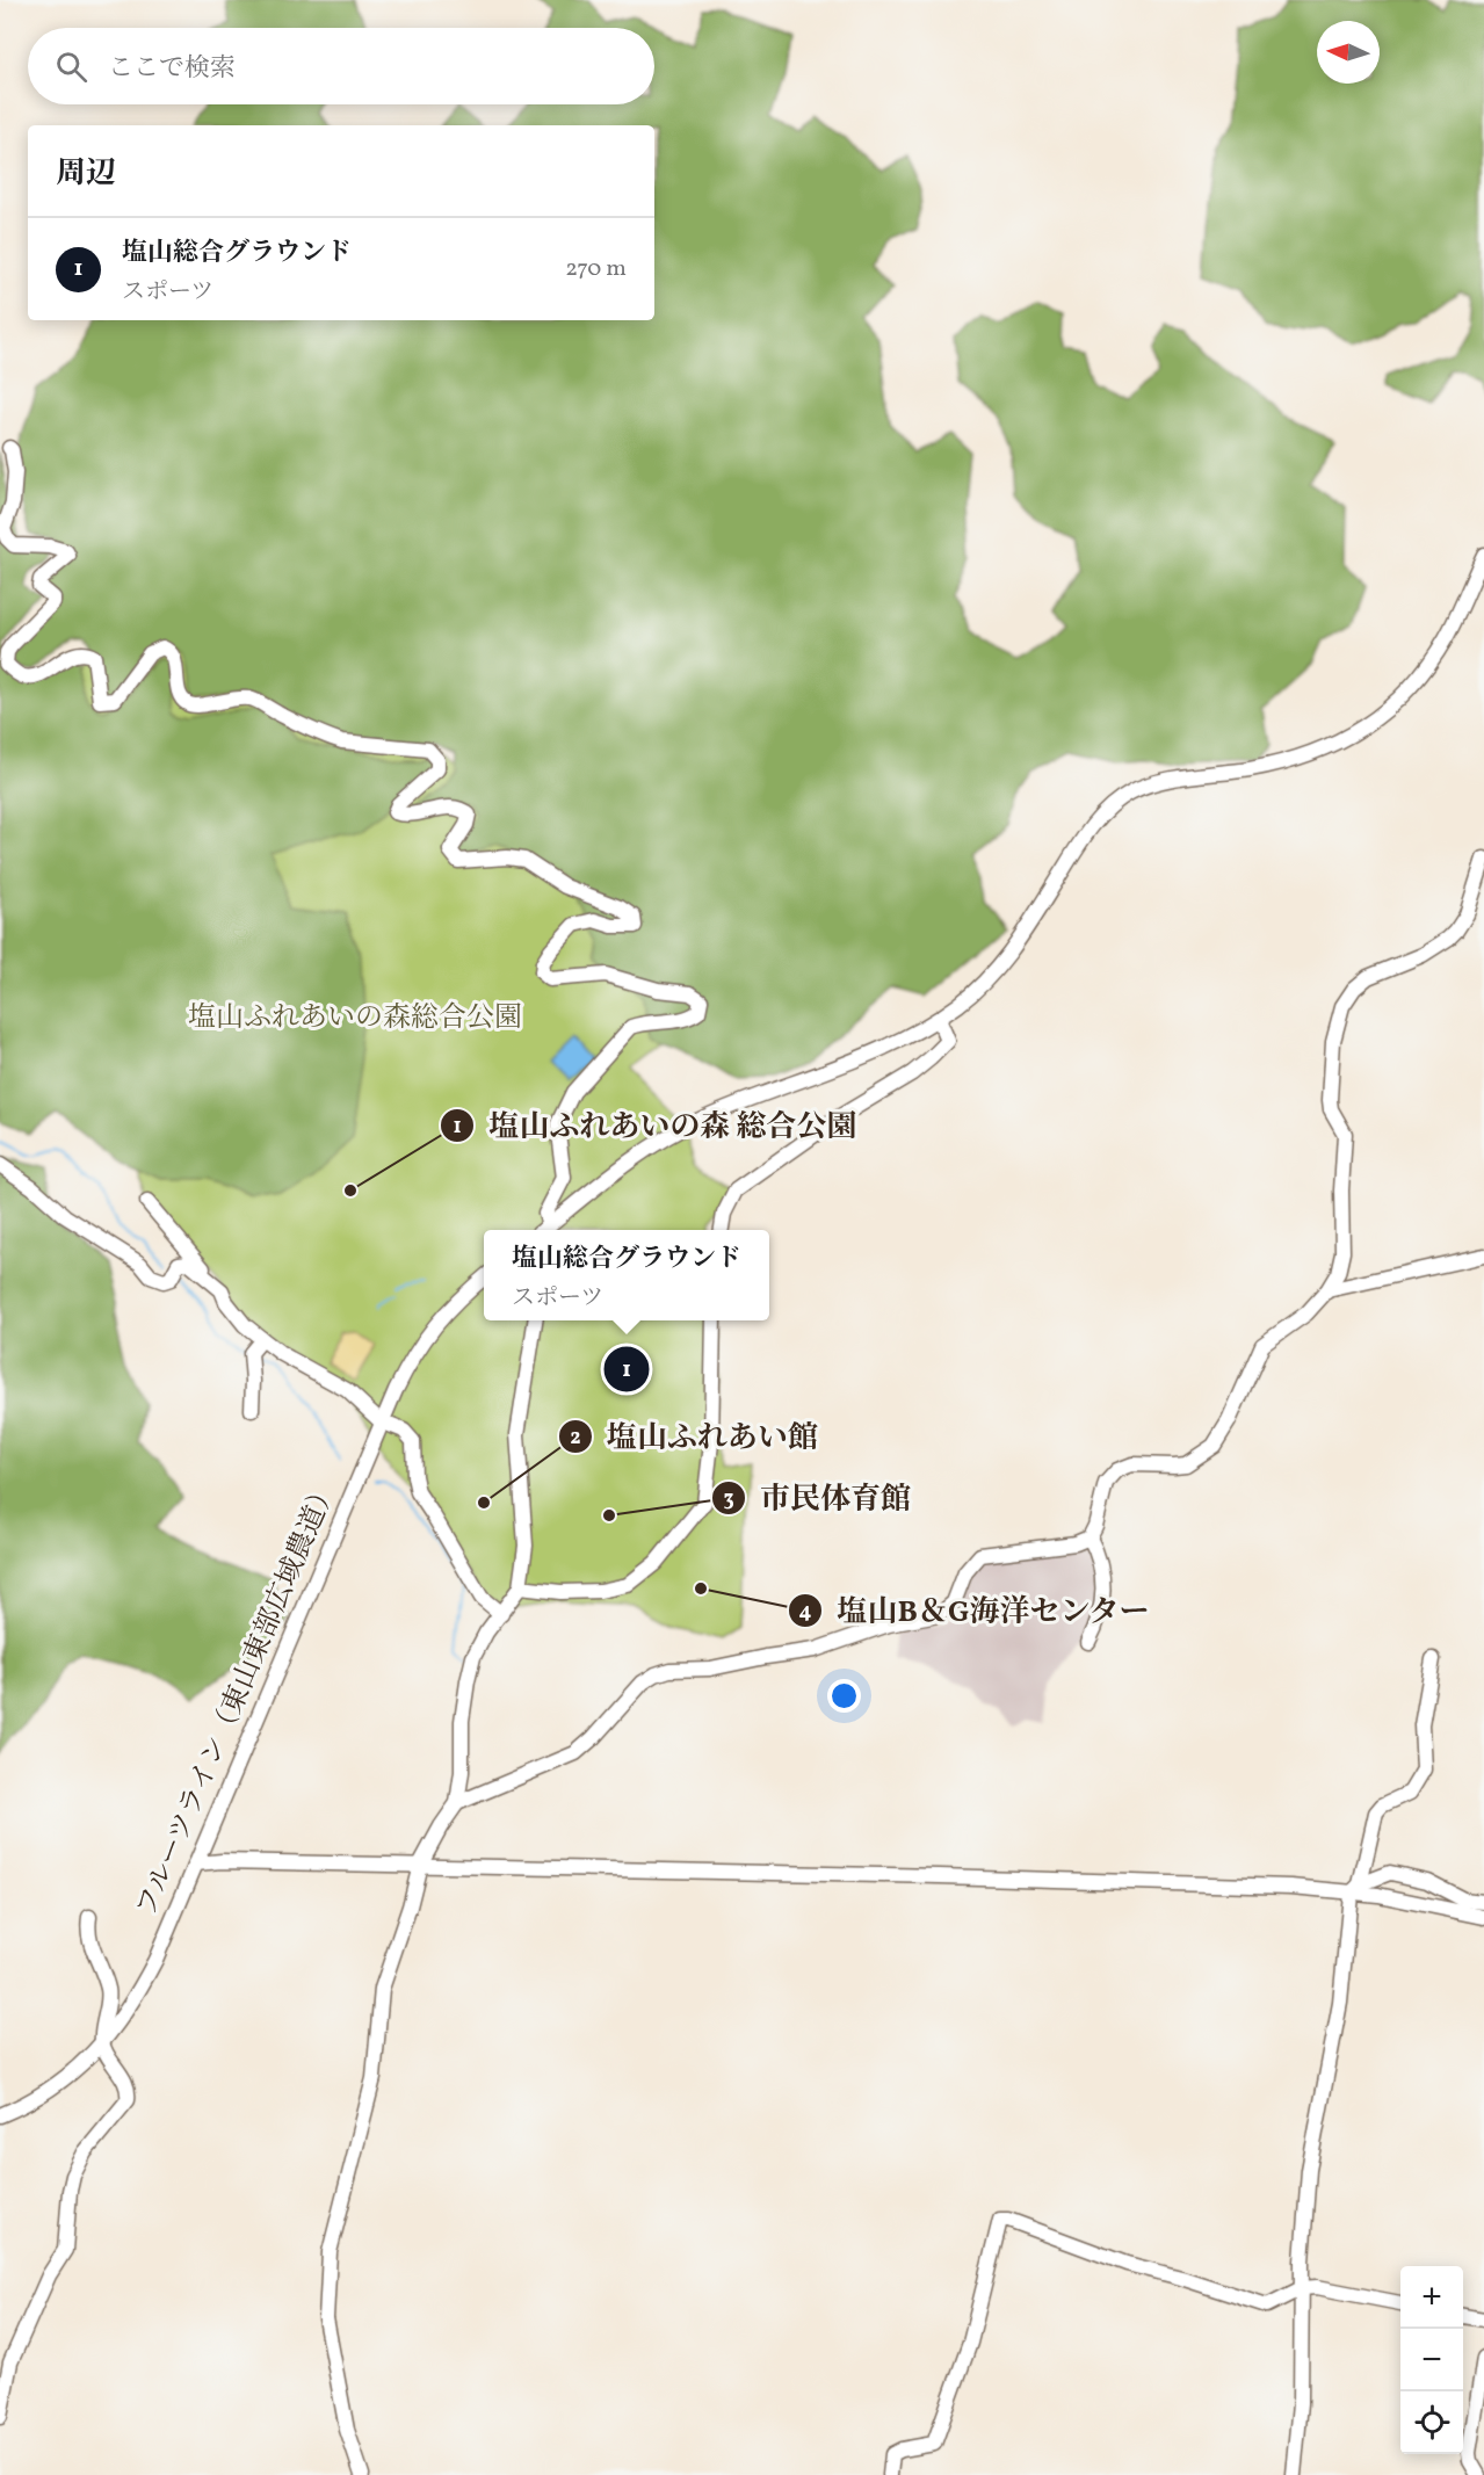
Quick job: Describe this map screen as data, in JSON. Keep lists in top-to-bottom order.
{
  "streets": {
    "street": ["フルーツライン（東山東部広域農道）"]
  },
  "parks": ["塩山ふれあいの森総合公園"],
  "places": [
    "塩山ふれあいの森 総合公園",
    "塩山ふれあい館",
    "市民体育館",
    "塩山B＆G海洋センター"
  ],
  "north": "left",
  "page": {
    "search": "ここで検索",
    "heading": "周辺",
    "list": [
      {
        "mark": "1",
        "name": "塩山総合グラウンド",
        "note": "スポーツ",
        "value": "270 m"
      }
    ],
    "popup": ["塩山総合グラウンド", "スポーツ"],
    "pins": "1",
    "map_buttons": ["+", "−"]
  }
}
